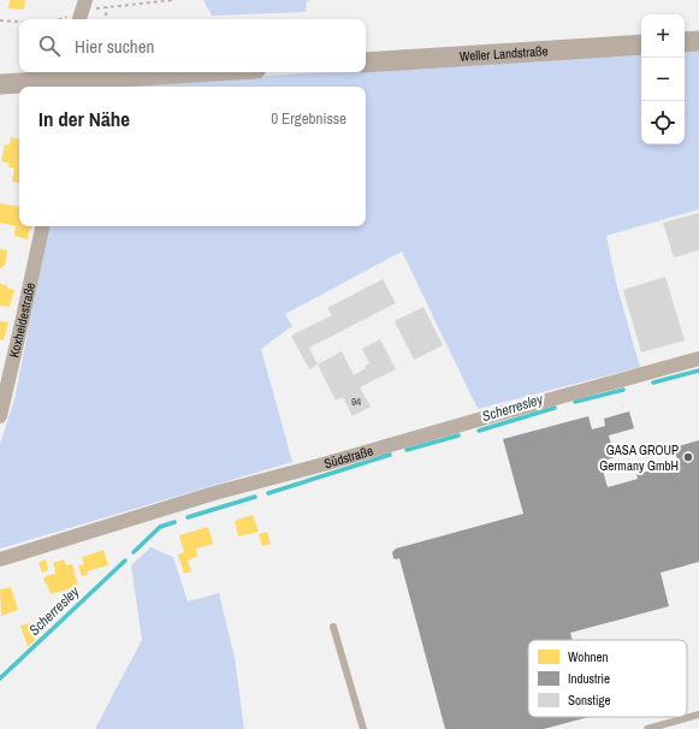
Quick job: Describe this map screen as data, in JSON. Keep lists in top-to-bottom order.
{
  "streets": {
    "main road": ["Weller Landstraße"],
    "street": ["Koxheidestraße", "Südstraße"]
  },
  "water": ["Scherresley"],
  "places": ["GASA GROUP Germany GmbH"],
  "house_numbers": ["94"],
  "legend": ["Wohnen", "Industrie", "Sonstige"],
  "page": {
    "map_buttons": ["+", "−"],
    "search": "Hier suchen",
    "heading": ["In der Nähe", "0 Ergebnisse"]
  }
}
